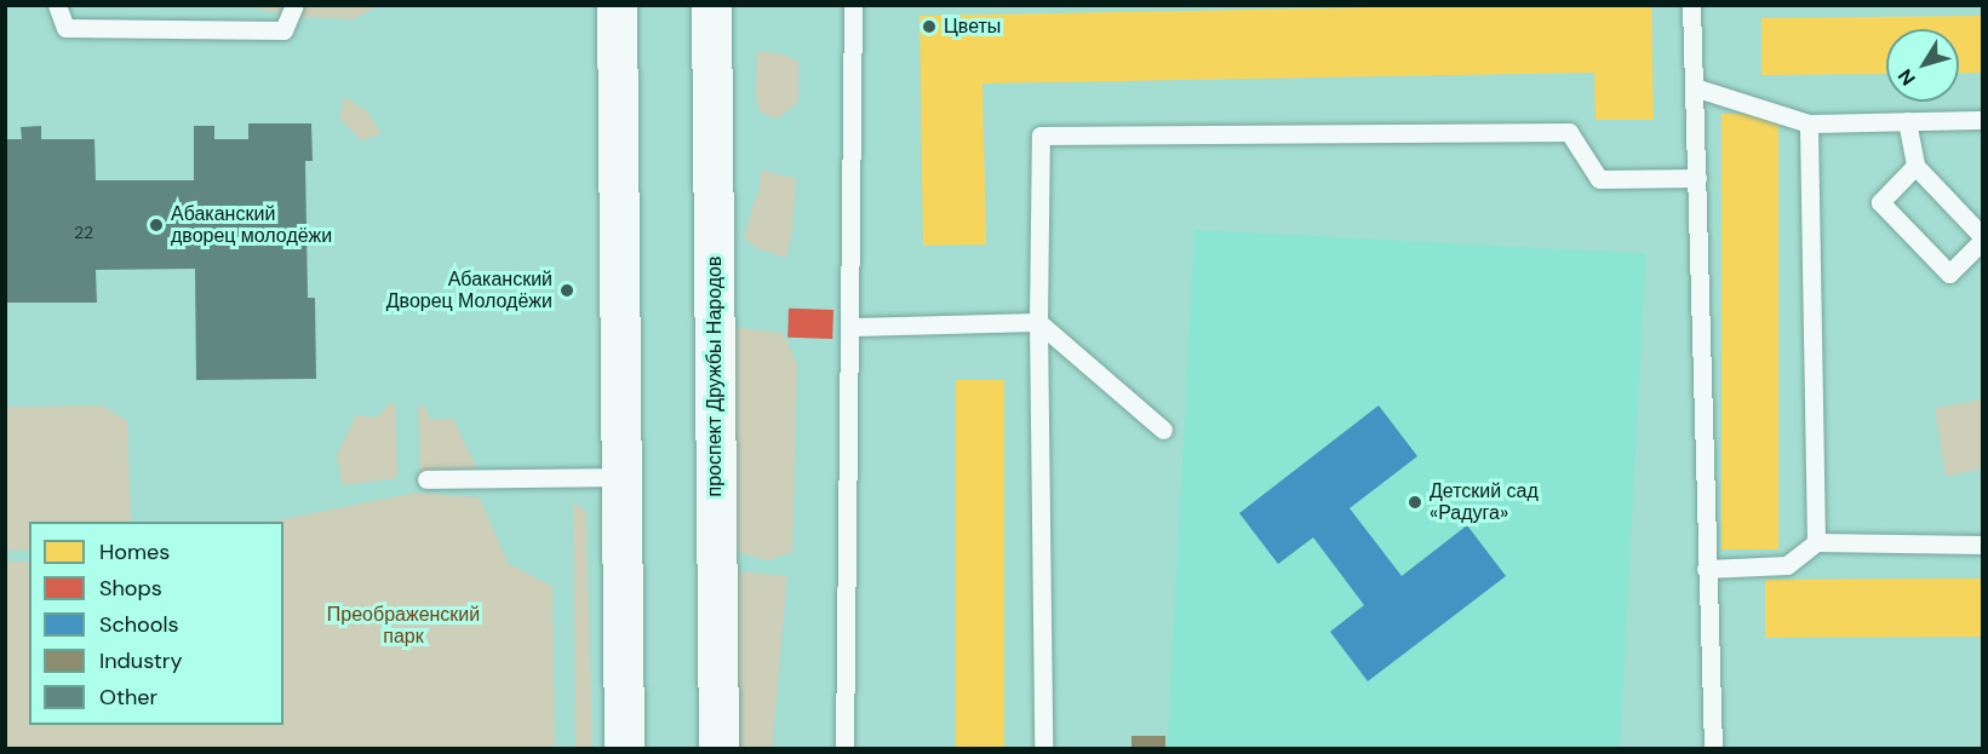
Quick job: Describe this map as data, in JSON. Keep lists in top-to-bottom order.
{
  "streets": {
    "main road": ["проспект Дружбы Народов"]
  },
  "parks": ["Преображенский парк"],
  "places": [
    "Цветы",
    "Абаканский дворец молодёжи",
    "Абаканский Дворец Молодёжи",
    "Детский сад «Радуга»"
  ],
  "house_numbers": ["22"],
  "legend": [
    "Homes",
    "Shops",
    "Schools",
    "Industry",
    "Other"
  ],
  "north": "bottom left"
}
